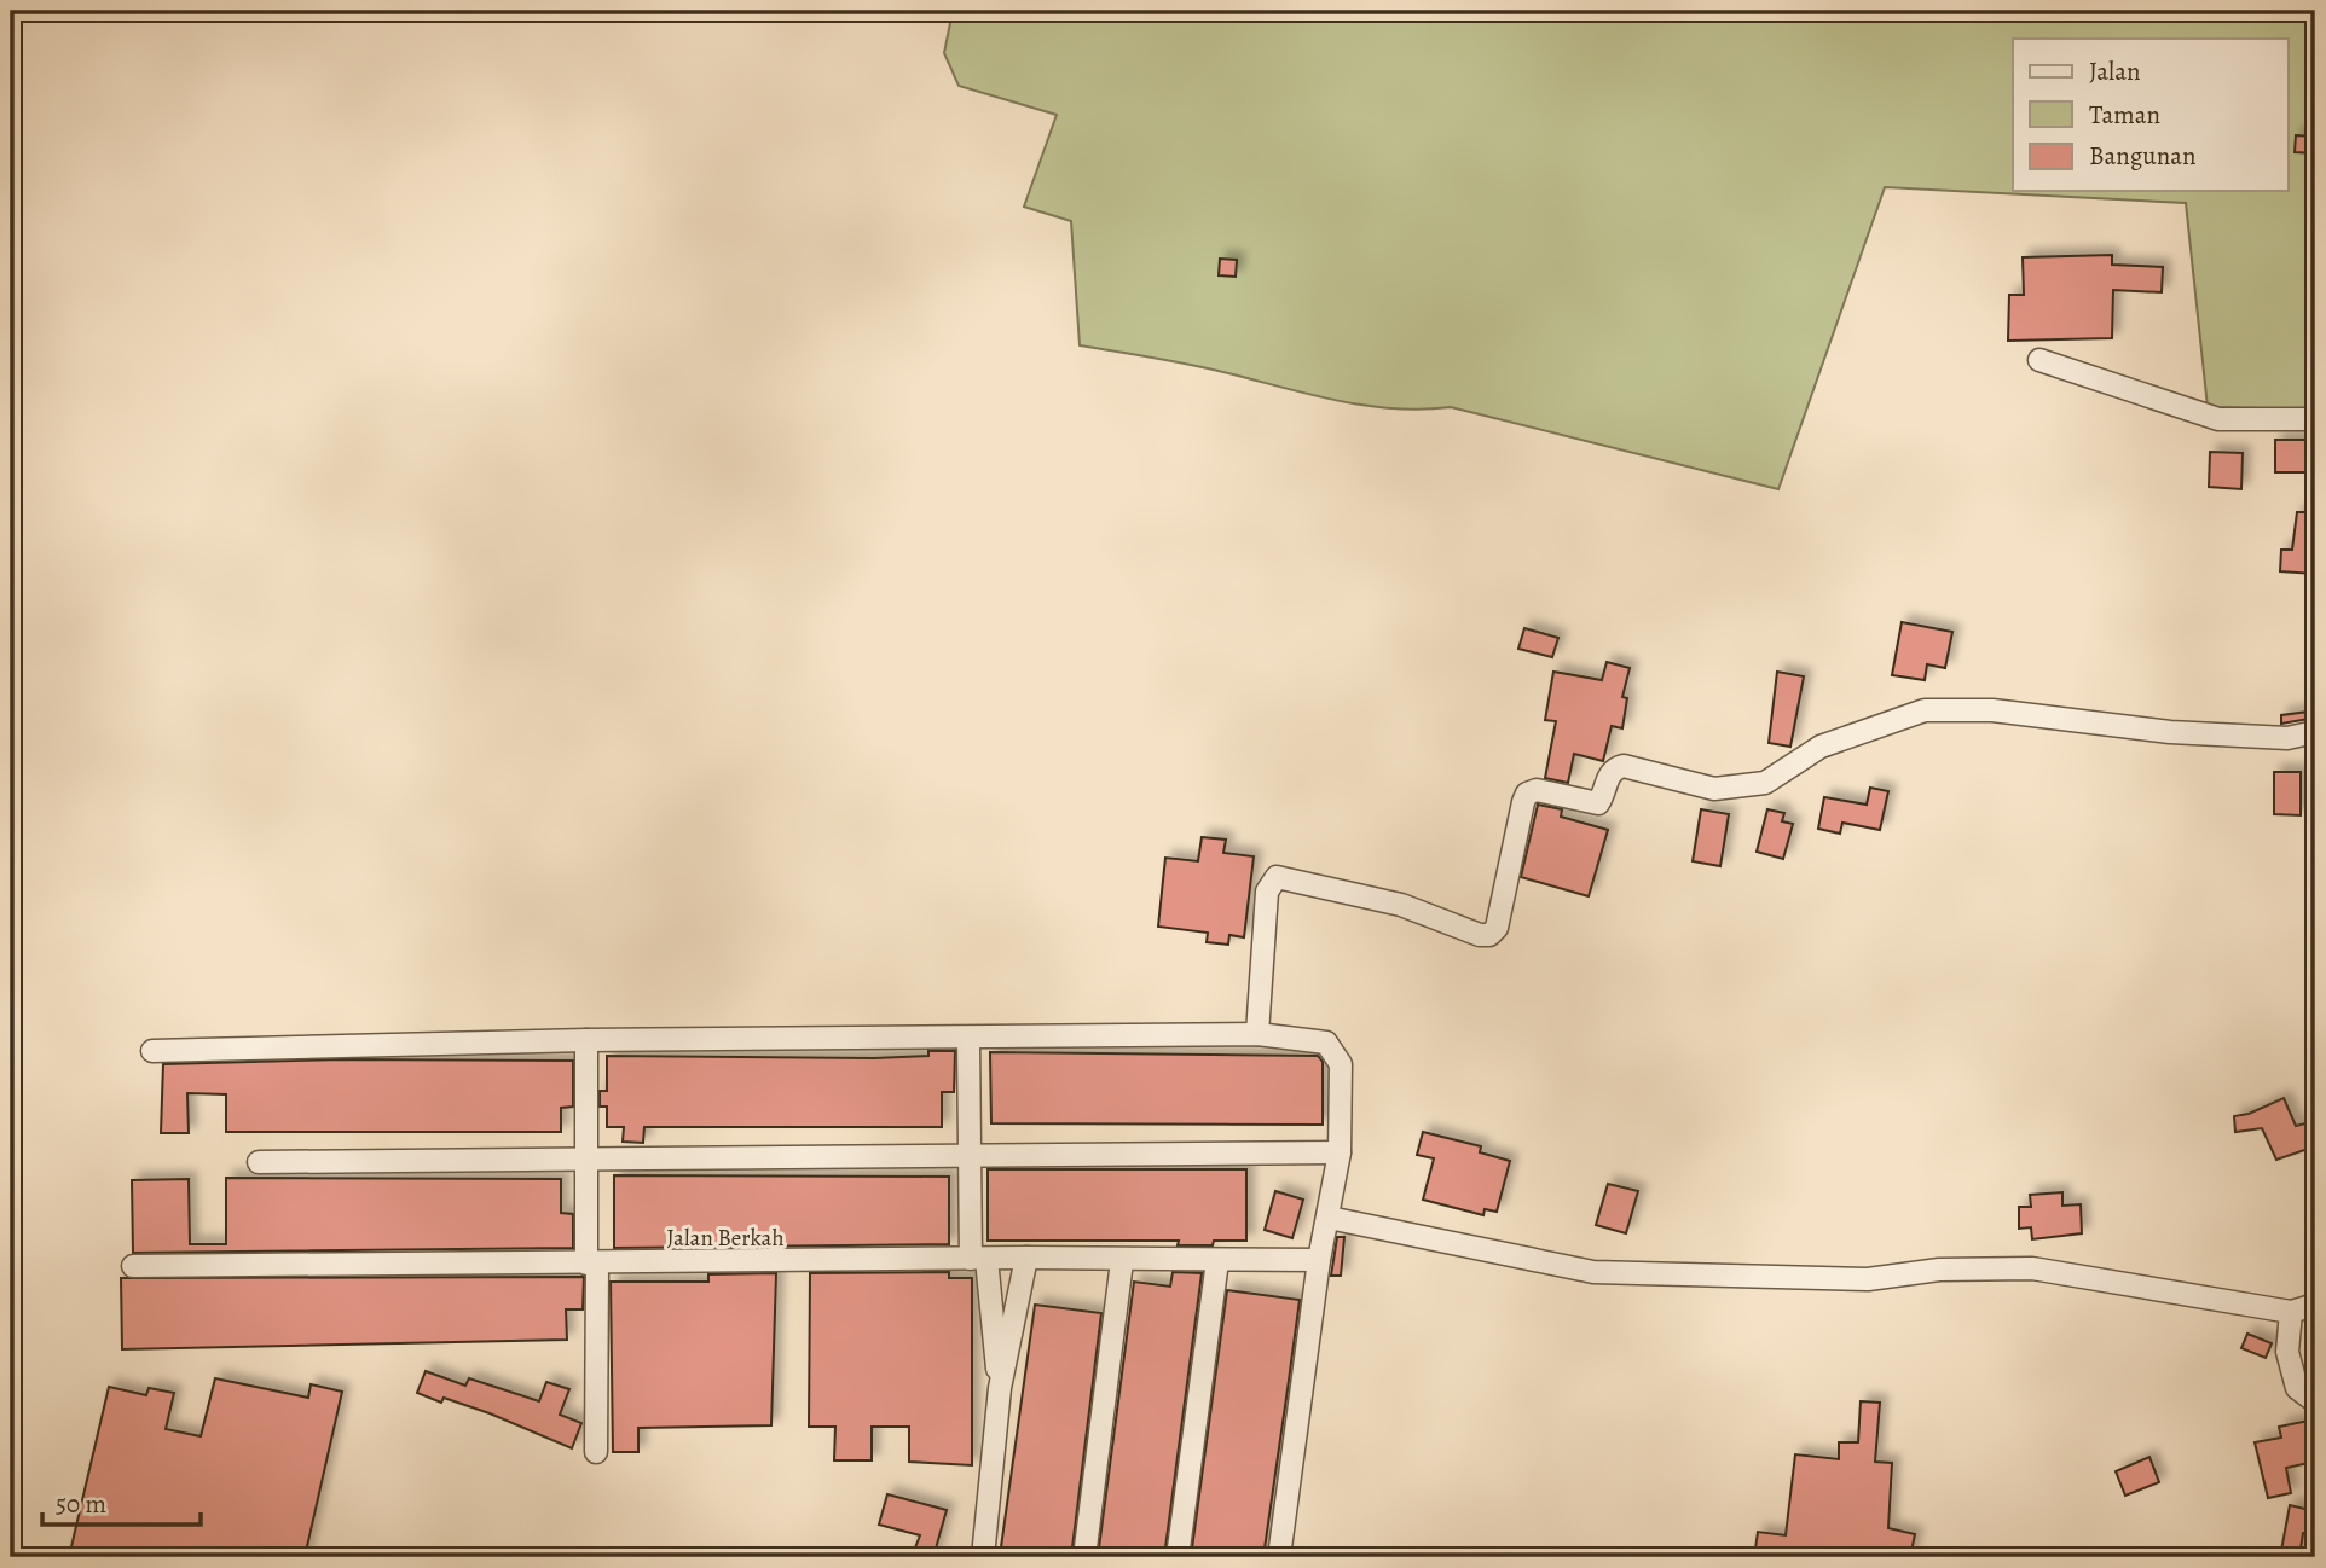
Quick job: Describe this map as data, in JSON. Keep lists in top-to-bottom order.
{
  "streets": {
    "street": ["Jalan Berkah"]
  },
  "legend": ["Jalan", "Taman", "Bangunan"],
  "scale_bar": "50 m"
}
